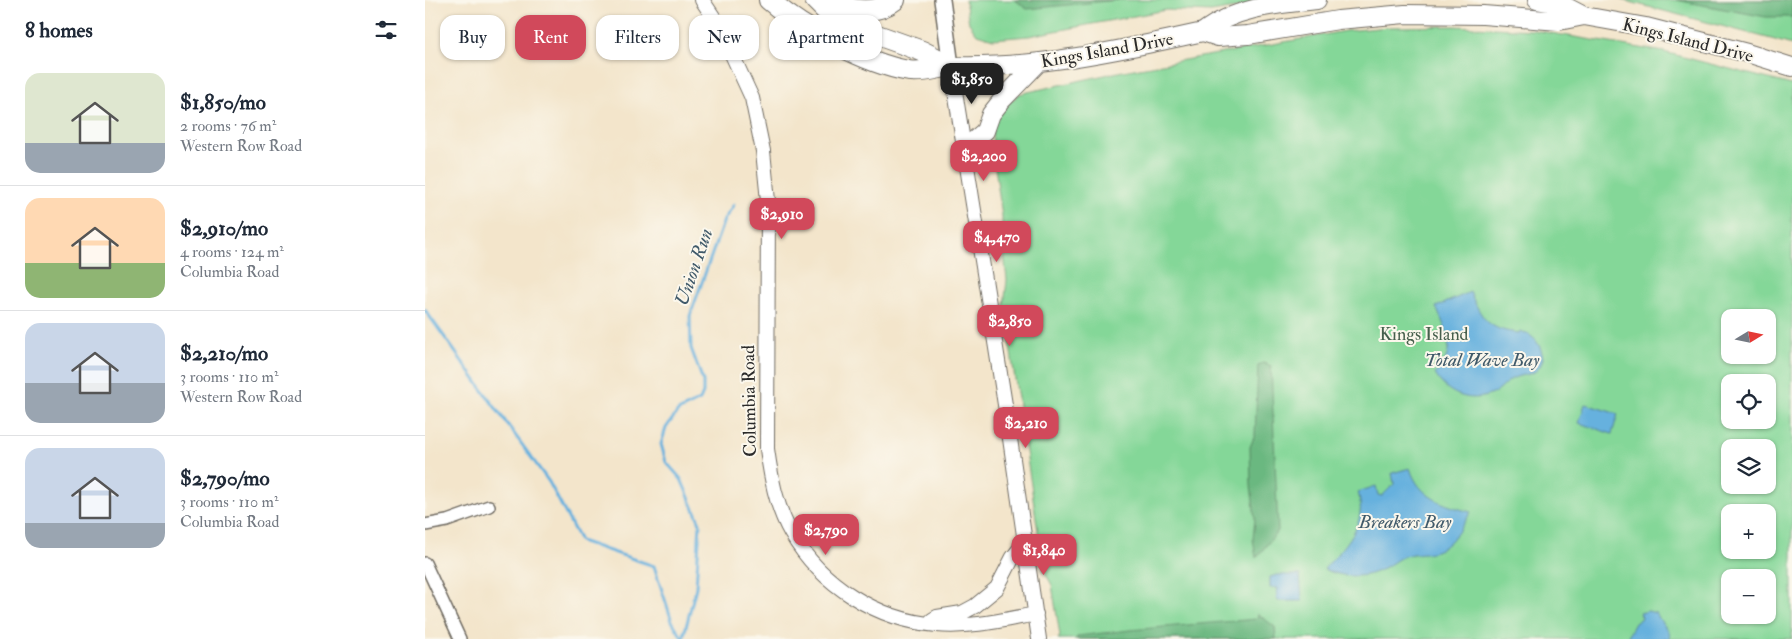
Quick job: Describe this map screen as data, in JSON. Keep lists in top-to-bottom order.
{
  "streets": {
    "main road": ["Kings Island Drive"],
    "street": ["Columbia Road"]
  },
  "water": ["Union Run", "Total Wave Bay", "Breakers Bay"],
  "parks": ["Kings Island"],
  "north": "right",
  "page": {
    "heading": "8 homes",
    "chip": [
      "Buy",
      "Rent",
      "Filters",
      "New",
      "Apartment"
    ],
    "list": [
      {
        "name": "$1,850/mo",
        "note": "2 rooms · 76 m² · Western Row Road"
      },
      {
        "name": "$2,910/mo",
        "note": "4 rooms · 124 m² · Columbia Road"
      },
      {
        "name": "$2,210/mo",
        "note": "3 rooms · 110 m² · Western Row Road"
      },
      {
        "name": "$2,790/mo",
        "note": "3 rooms · 110 m² · Columbia Road"
      }
    ],
    "price": [
      "$1,850",
      "$2,200",
      "$2,910",
      "$4,470",
      "$2,850",
      "$2,210",
      "$2,790",
      "$1,840"
    ],
    "map_buttons": ["+", "−"]
  }
}
